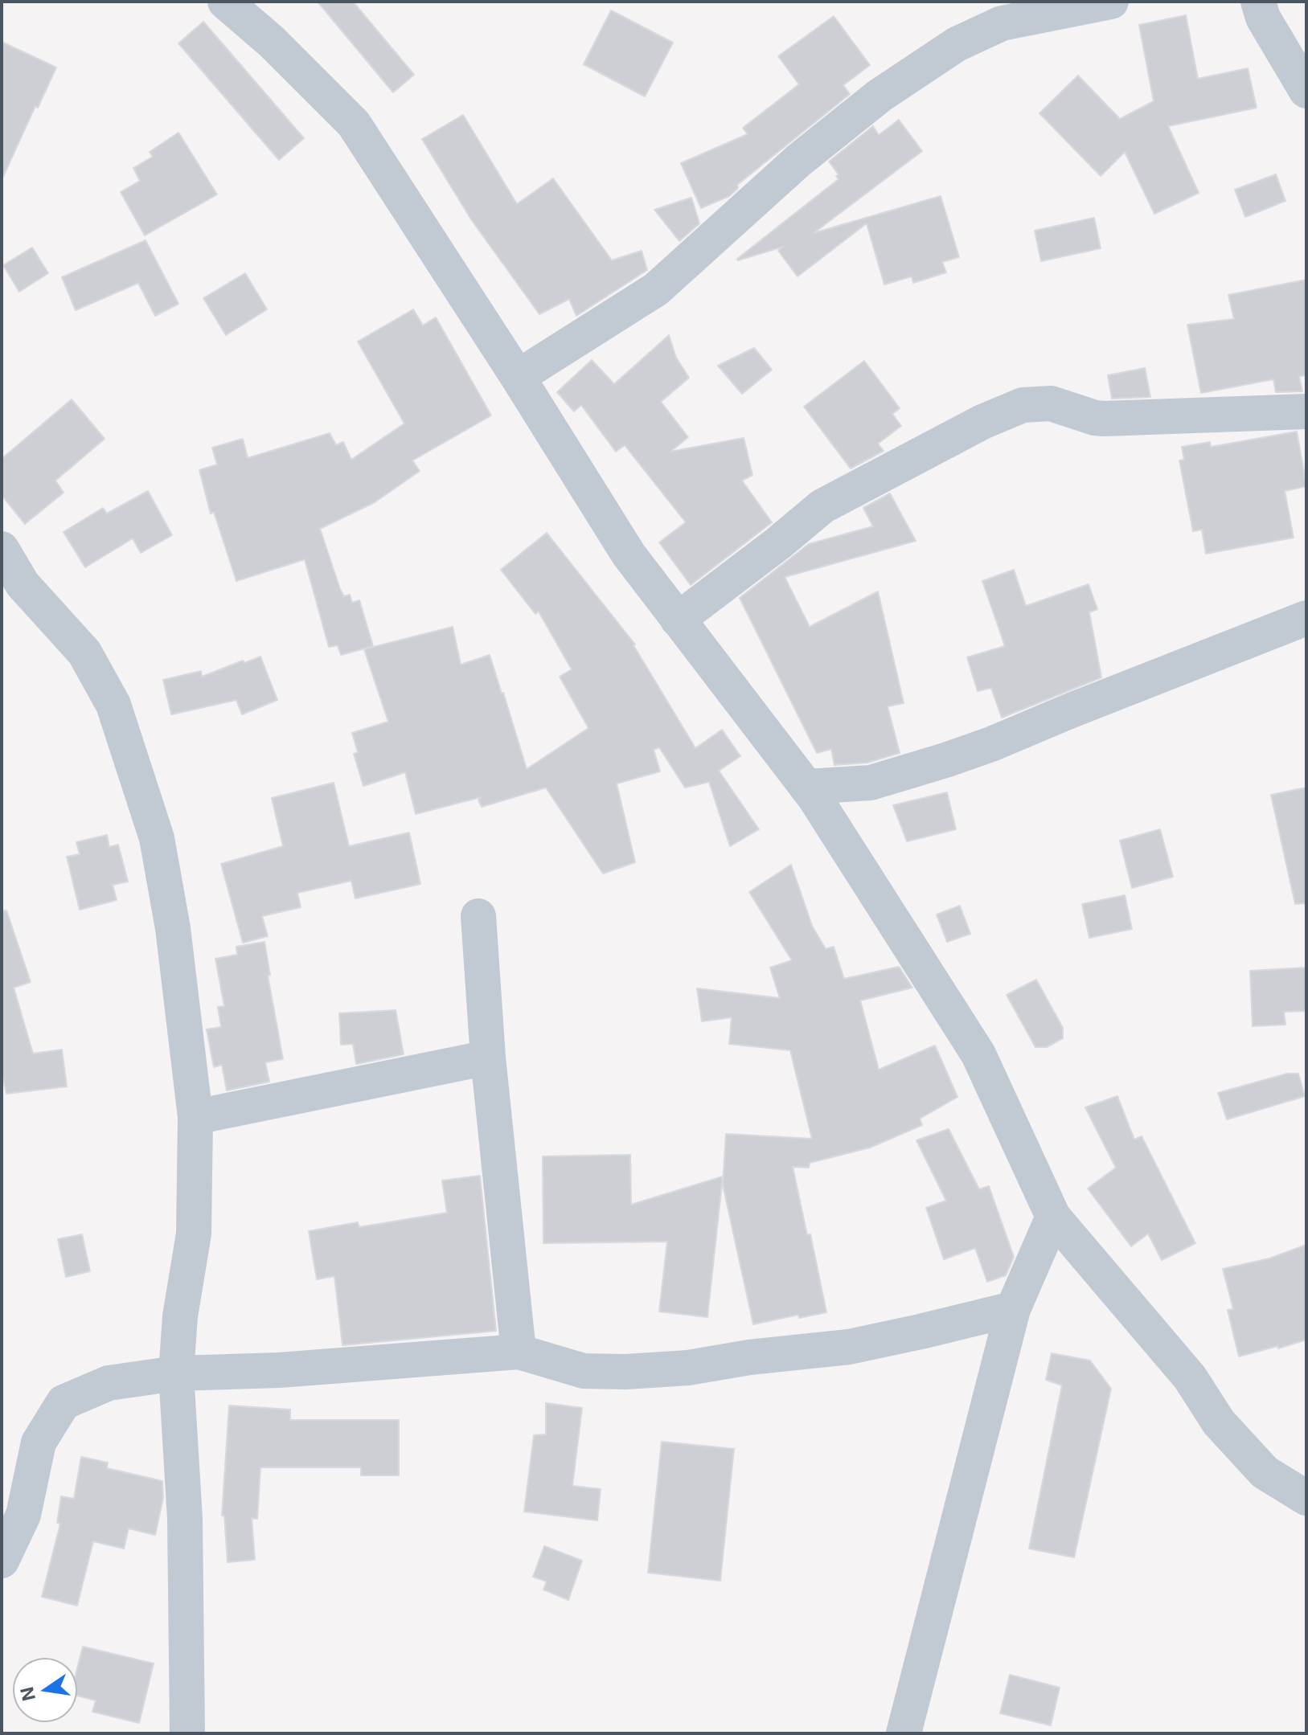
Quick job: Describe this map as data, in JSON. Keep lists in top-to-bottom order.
{
  "north": "left"
}
